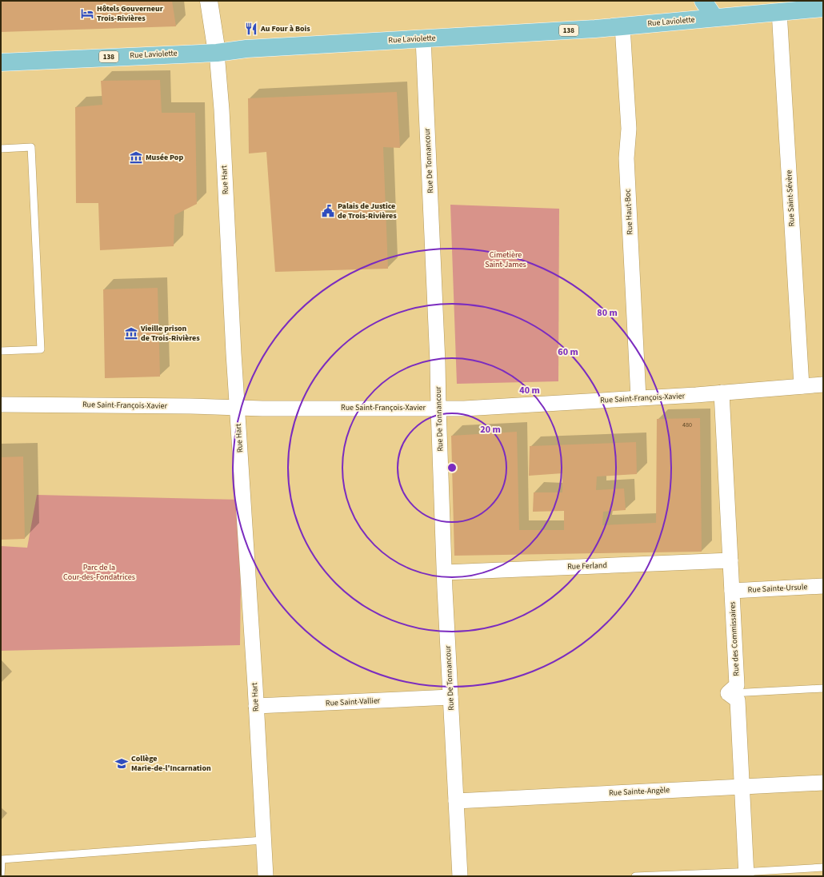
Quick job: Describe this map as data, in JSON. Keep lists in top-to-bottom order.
{
  "streets": {
    "main road": ["Rue Laviolette", "138"],
    "street": [
      "Rue De Tonnancour",
      "Rue Hart",
      "Rue Saint-Sévère",
      "Rue Haut-Boc",
      "Rue Saint-François-Xavier",
      "Rue Ferland",
      "Rue Sainte-Ursule",
      "Rue des Commissaires",
      "Rue Saint-Vallier",
      "Rue Sainte-Angèle"
    ]
  },
  "crossings": [
    ["Rue Laviolette", "Rue De Tonnancour"],
    ["Rue Laviolette", "Rue Hart"],
    ["Rue Laviolette", "Rue Saint-Sévère"],
    ["Rue Laviolette", "Rue Haut-Boc"],
    ["Rue De Tonnancour", "Rue Saint-François-Xavier"],
    ["Rue De Tonnancour", "Rue Ferland"],
    ["Rue De Tonnancour", "Rue Saint-Vallier"],
    ["Rue De Tonnancour", "Rue Sainte-Angèle"],
    ["Rue Hart", "Rue Saint-François-Xavier"],
    ["Rue Hart", "Rue Saint-Vallier"],
    ["Rue Saint-Sévère", "Rue Saint-François-Xavier"],
    ["Rue Haut-Boc", "Rue Saint-François-Xavier"],
    ["Rue Saint-François-Xavier", "Rue des Commissaires"],
    ["Rue Ferland", "Rue des Commissaires"],
    ["Rue Sainte-Ursule", "Rue des Commissaires"]
  ],
  "parks": ["Cimetière Saint-James", "Parc de la Cour-des-Fondatrices"],
  "places": {
    "hotel": ["Hôtels Gouverneur Trois-Rivières"],
    "restaurant": ["Au Four à Bois"],
    "museum": ["Musée Pop", "Vieille prison de Trois-Rivières"],
    "public building": ["Palais de Justice de Trois-Rivières"],
    "school or university": ["Collège Marie-de-l'Incarnation"]
  },
  "house_numbers": ["480"],
  "rings": [
    "80 m",
    "60 m",
    "40 m",
    "20 m"
  ]
}
